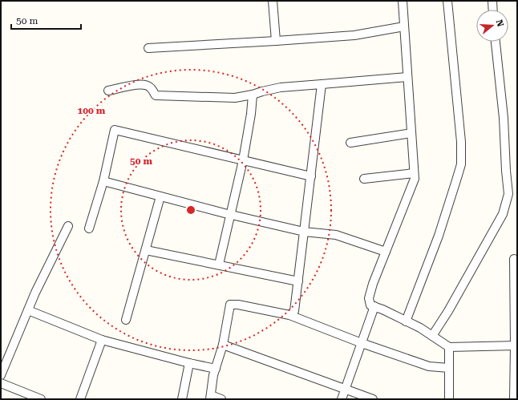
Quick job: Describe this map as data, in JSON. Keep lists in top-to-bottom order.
{
  "scale_bar": "50 m",
  "north": "right",
  "rings": ["100 m", "50 m"]
}
